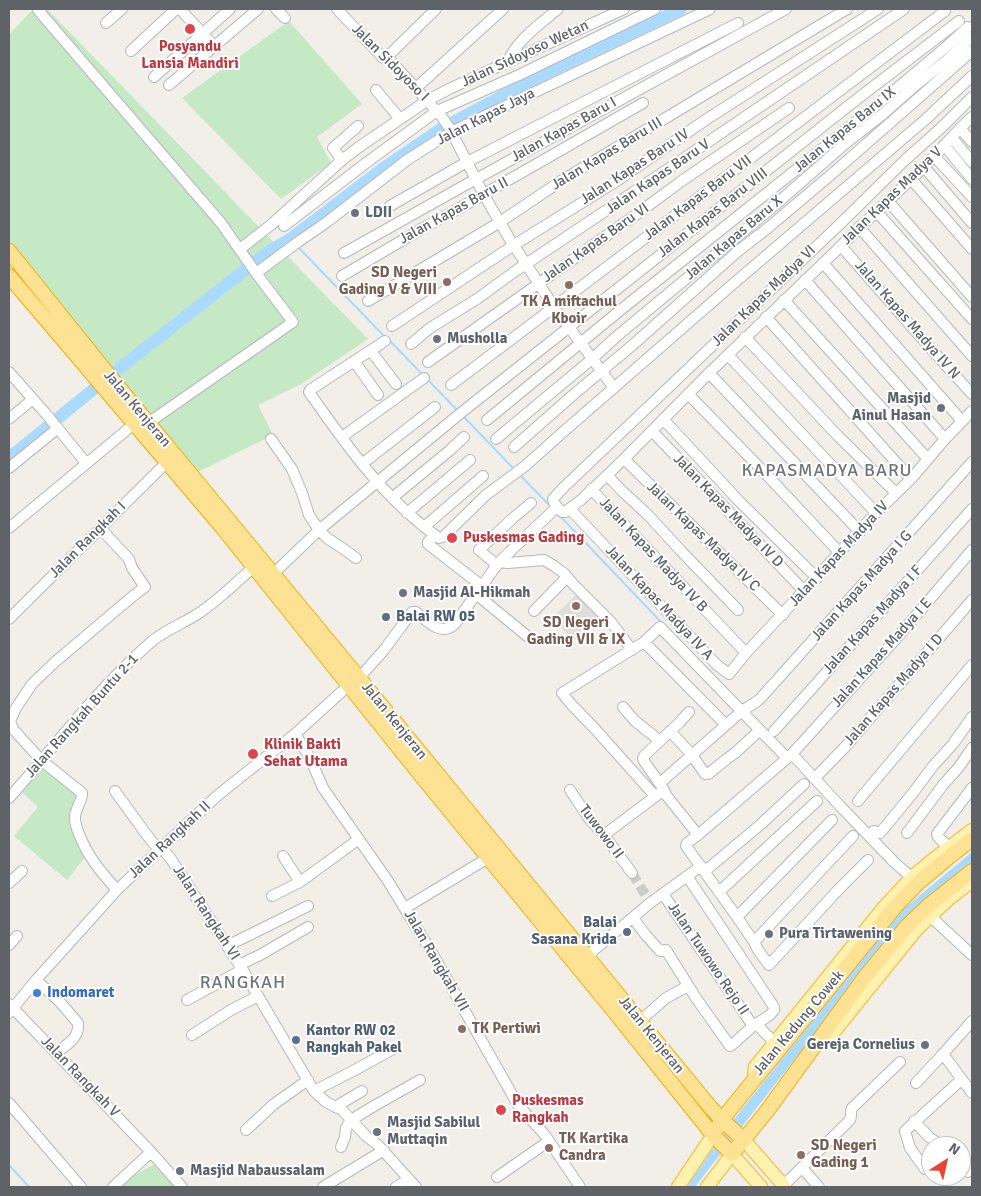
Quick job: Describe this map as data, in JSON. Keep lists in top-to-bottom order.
{
  "streets": {
    "highway": ["Jalan Kenjeran", "Jalan Kedung Cowek"],
    "street": [
      "Jalan Sidoyoso Wetan",
      "Jalan Sidoyoso I",
      "Jalan Kapas Jaya",
      "Jalan Kapas Baru I",
      "Jalan Kapas Baru IX",
      "Jalan Kapas Baru III",
      "Jalan Kapas Baru IV",
      "Jalan Kapas Baru V",
      "Jalan Kapas Madya V",
      "Jalan Kapas Baru VII",
      "Jalan Kapas Baru II",
      "Jalan Kapas Baru VIII",
      "Jalan Kapas Baru X",
      "Jalan Kapas Baru VI",
      "Jalan Kapas Madya VI",
      "Jalan Kapas Madya IV N",
      "Jalan Kapas Madya IV D",
      "Jalan Kapas Madya IV C",
      "Jalan Rangkah I",
      "Jalan Kapas Madya IV",
      "Jalan Kapas Madya IV B",
      "Jalan Kapas Madya I G",
      "Jalan Kapas Madya IV A",
      "Jalan Kapas Madya I F",
      "Jalan Kapas Madya I E",
      "Jalan Kapas Madya I D",
      "Jalan Rangkah Buntu 2-1",
      "Tuwowo II",
      "Jalan Rangkah II",
      "Jalan Rangkah VI",
      "Jalan Tuwowo Rejo II",
      "Jalan Rangkah VII",
      "Jalan Rangkah V"
    ]
  },
  "crossings": [
    ["Jalan Sidoyoso Wetan", "Jalan Sidoyoso I"],
    ["Jalan Sidoyoso I", "Jalan Kapas Jaya"],
    ["Jalan Sidoyoso I", "Jalan Kapas Baru I"],
    ["Jalan Sidoyoso I", "Jalan Kapas Baru IX"],
    ["Jalan Sidoyoso I", "Jalan Kapas Baru III"],
    ["Jalan Sidoyoso I", "Jalan Kapas Baru IV"],
    ["Jalan Sidoyoso I", "Jalan Kapas Baru V"],
    ["Jalan Sidoyoso I", "Jalan Kapas Baru VII"],
    ["Jalan Sidoyoso I", "Jalan Kapas Baru II"],
    ["Jalan Sidoyoso I", "Jalan Kapas Baru VIII"],
    ["Jalan Sidoyoso I", "Jalan Kapas Baru X"],
    ["Jalan Sidoyoso I", "Jalan Kapas Baru VI"],
    ["Jalan Kapas Baru IX", "Jalan Kapas Baru VIII"],
    ["Jalan Kapas Madya V", "Jalan Kapas Madya IV N"],
    ["Jalan Kapas Madya V", "Jalan Kapas Madya IV B"],
    ["Jalan Kapas Baru VIII", "Jalan Kenjeran"],
    ["Jalan Kenjeran", "Jalan Rangkah I"],
    ["Jalan Kenjeran", "Jalan Rangkah Buntu 2-1"],
    ["Jalan Kenjeran", "Jalan Rangkah II"],
    ["Jalan Kapas Madya IV D", "Jalan Kapas Madya IV"],
    ["Jalan Kapas Madya IV D", "Jalan Kapas Madya IV B"],
    ["Jalan Kapas Madya IV C", "Jalan Kapas Madya IV"],
    ["Jalan Kapas Madya IV C", "Jalan Kapas Madya IV B"],
    ["Jalan Kapas Madya IV", "Jalan Kapas Madya IV B"],
    ["Jalan Kapas Madya IV", "Jalan Kapas Madya IV A"],
    ["Jalan Kapas Madya I G", "Tuwowo II"],
    ["Jalan Rangkah II", "Jalan Rangkah VI"],
    ["Jalan Rangkah II", "Jalan Rangkah VII"],
    ["Jalan Rangkah II", "Jalan Rangkah V"],
    ["Jalan Tuwowo Rejo II", "Jalan Kedung Cowek"]
  ],
  "districts": ["KAPASMADYA BARU", "RANGKAH"],
  "places": [
    "Posyandu Lansia Mandiri",
    "LDII",
    "SD Negeri Gading V & VIII",
    "TK A miftachul Kboir",
    "Musholla",
    "Masjid Ainul Hasan",
    "Puskesmas Gading",
    "Masjid Al-Hikmah",
    "SD Negeri Gading VII & IX",
    "Balai RW 05",
    "Klinik Bakti Sehat Utama",
    "Balai Sasana Krida",
    "Pura Tirtawening",
    "Indomaret",
    "TK Pertiwi",
    "Kantor RW 02 Rangkah Pakel",
    "Gereja Cornelius",
    "Puskesmas Rangkah",
    "Masjid Sabilul Muttaqin",
    "TK Kartika Candra",
    "SD Negeri Gading 1",
    "Masjid Nabaussalam"
  ],
  "north": "top right"
}
